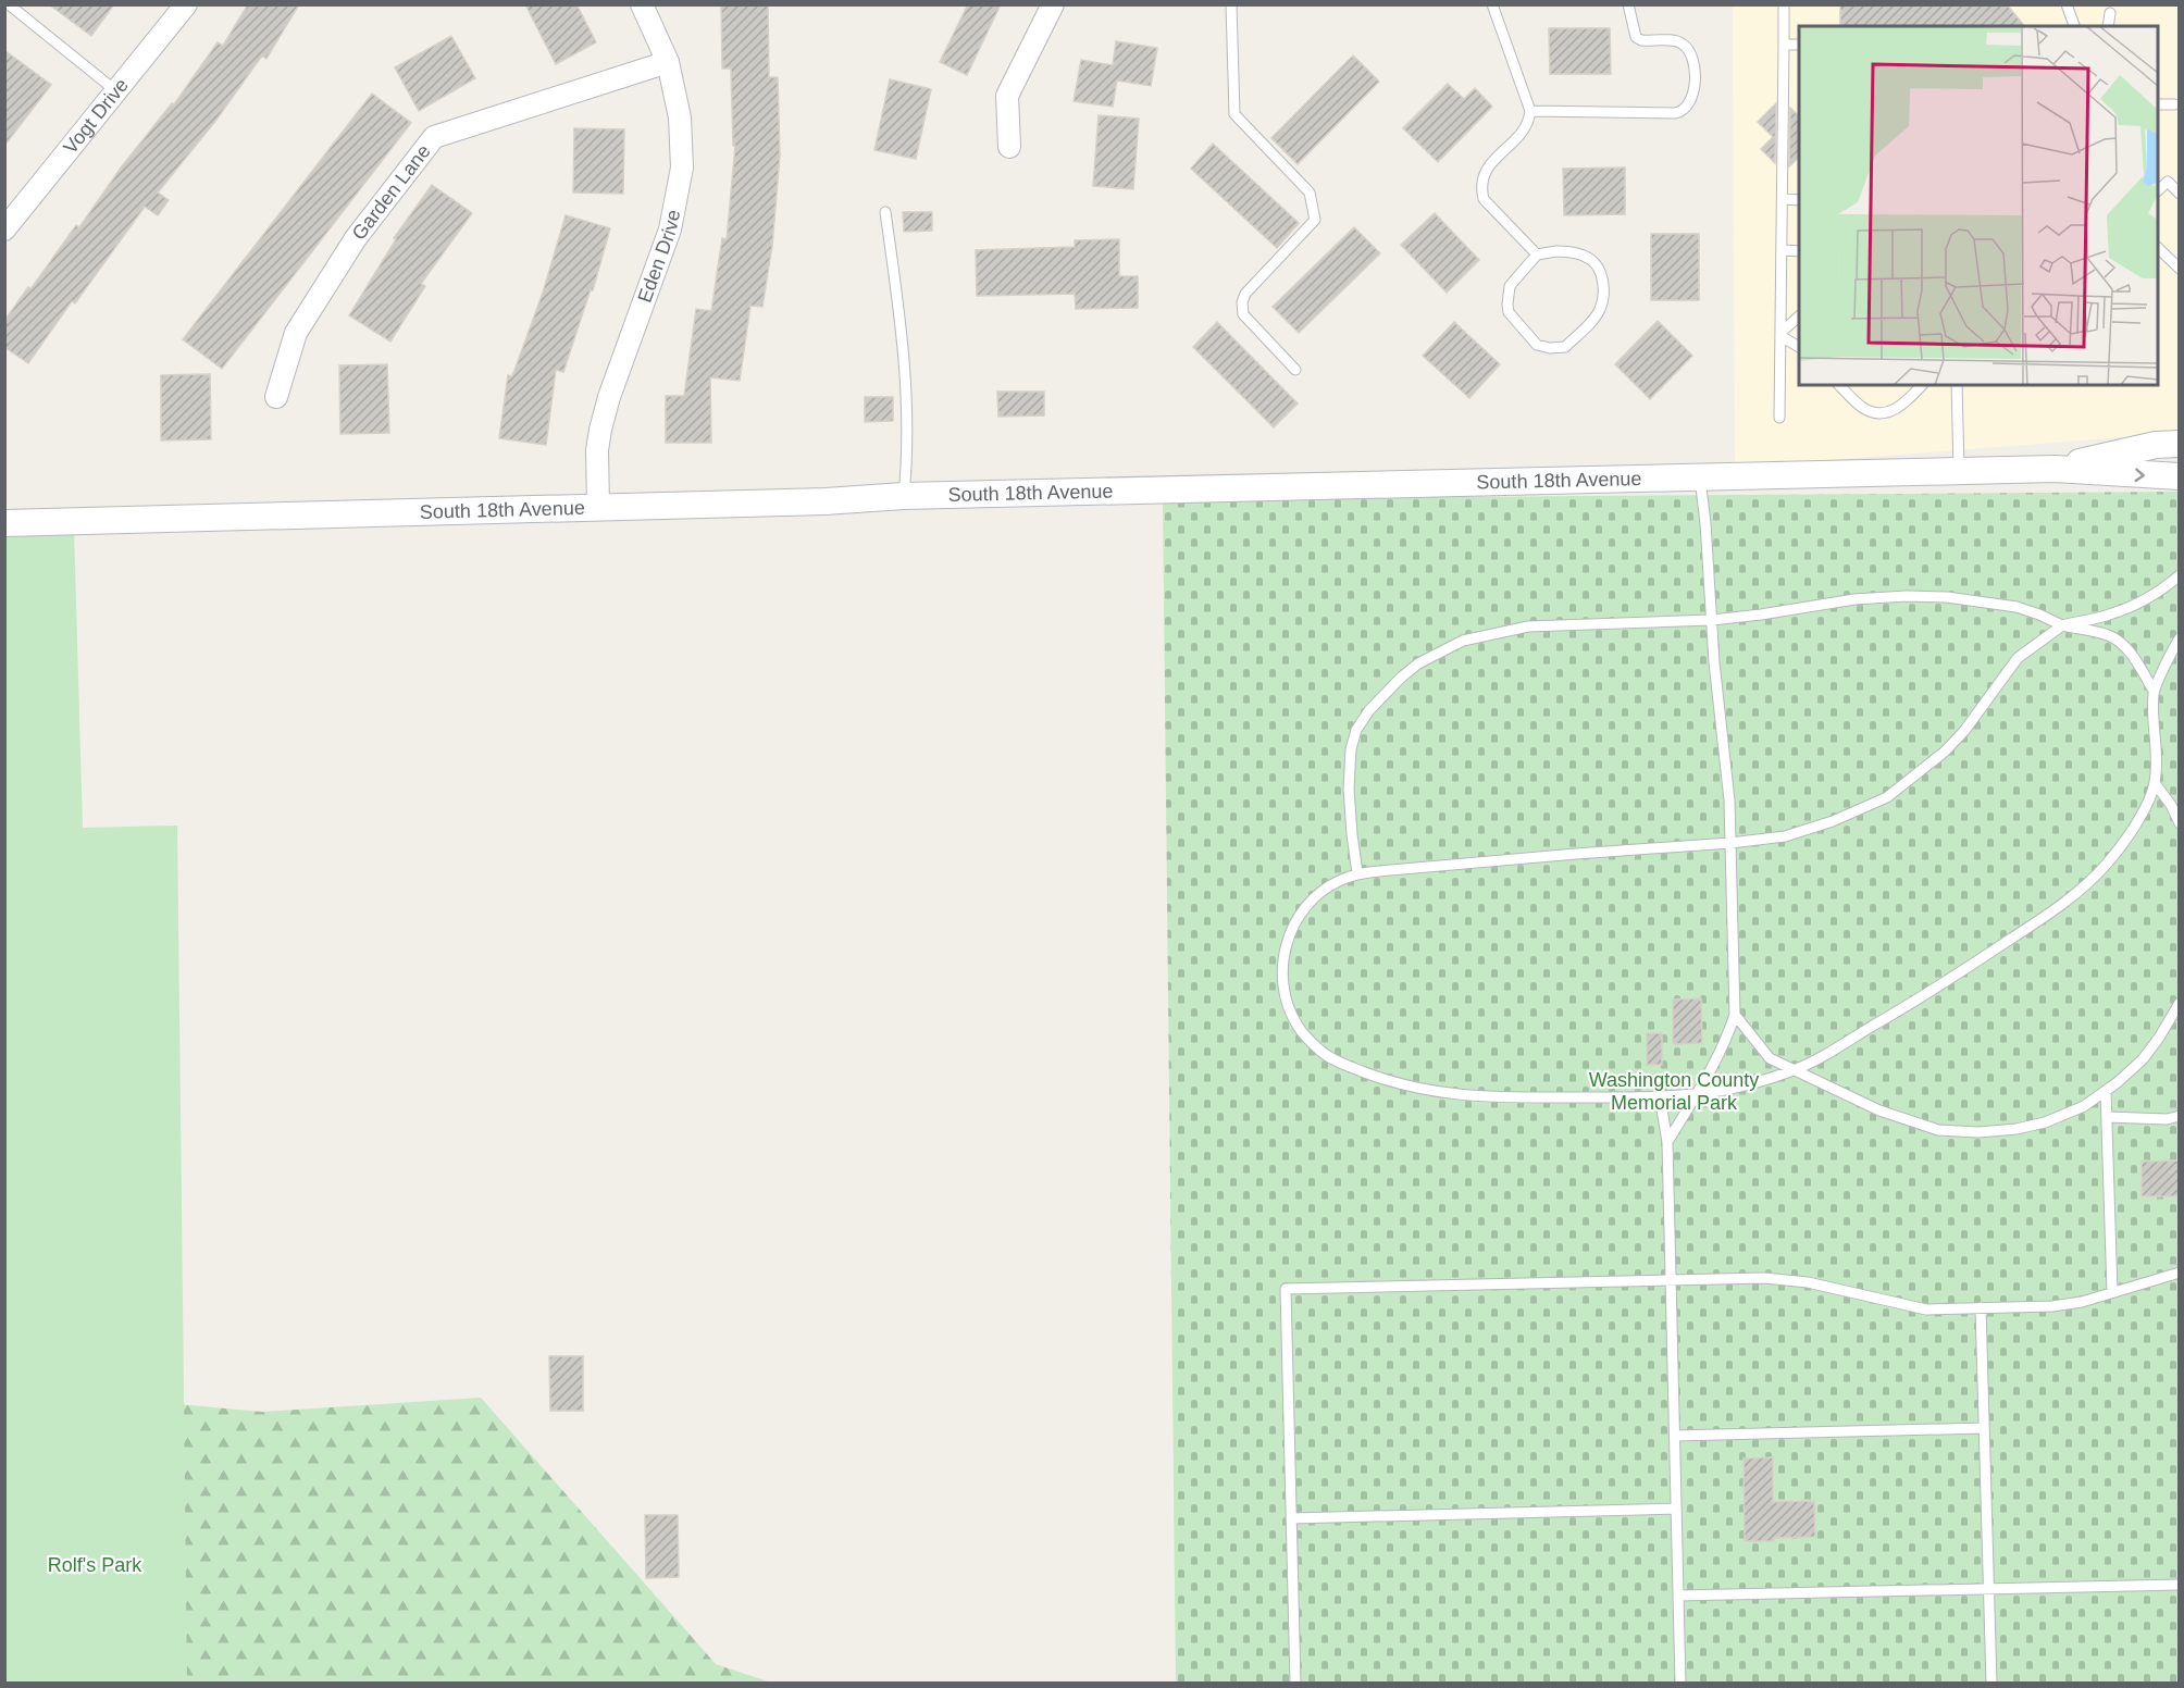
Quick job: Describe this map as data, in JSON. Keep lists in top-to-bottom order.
{
  "streets": {
    "street": [
      "Vogt Drive",
      "Garden Lane",
      "Eden Drive",
      "South 18th Avenue"
    ]
  },
  "crossings": [
    ["Garden Lane", "Eden Drive"],
    ["Eden Drive", "South 18th Avenue"]
  ],
  "parks": ["Washington County Memorial Park", "Rolf's Park"]
}
